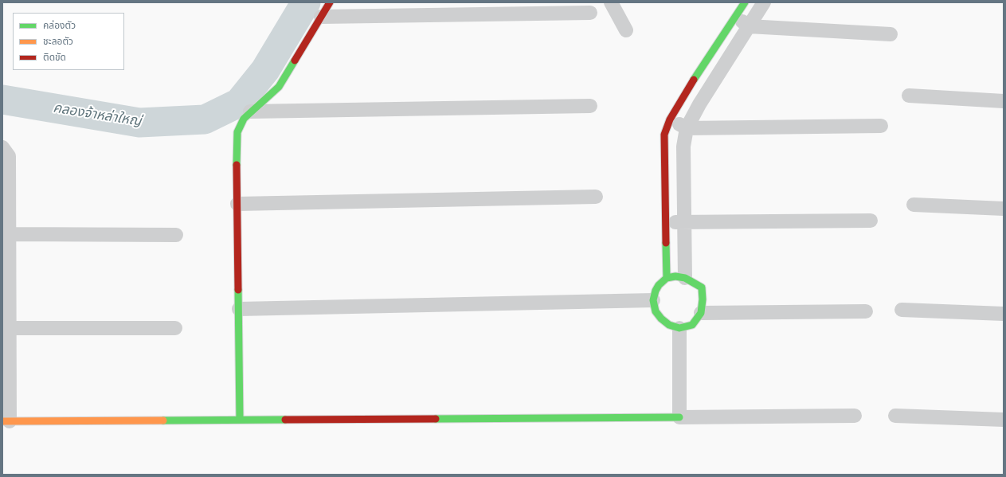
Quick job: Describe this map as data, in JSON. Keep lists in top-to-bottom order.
{
  "water": ["คลองจ้าหล่าใหญ่"],
  "legend": ["คล่องตัว", "ชะลอตัว", "ติดขัด"]
}
